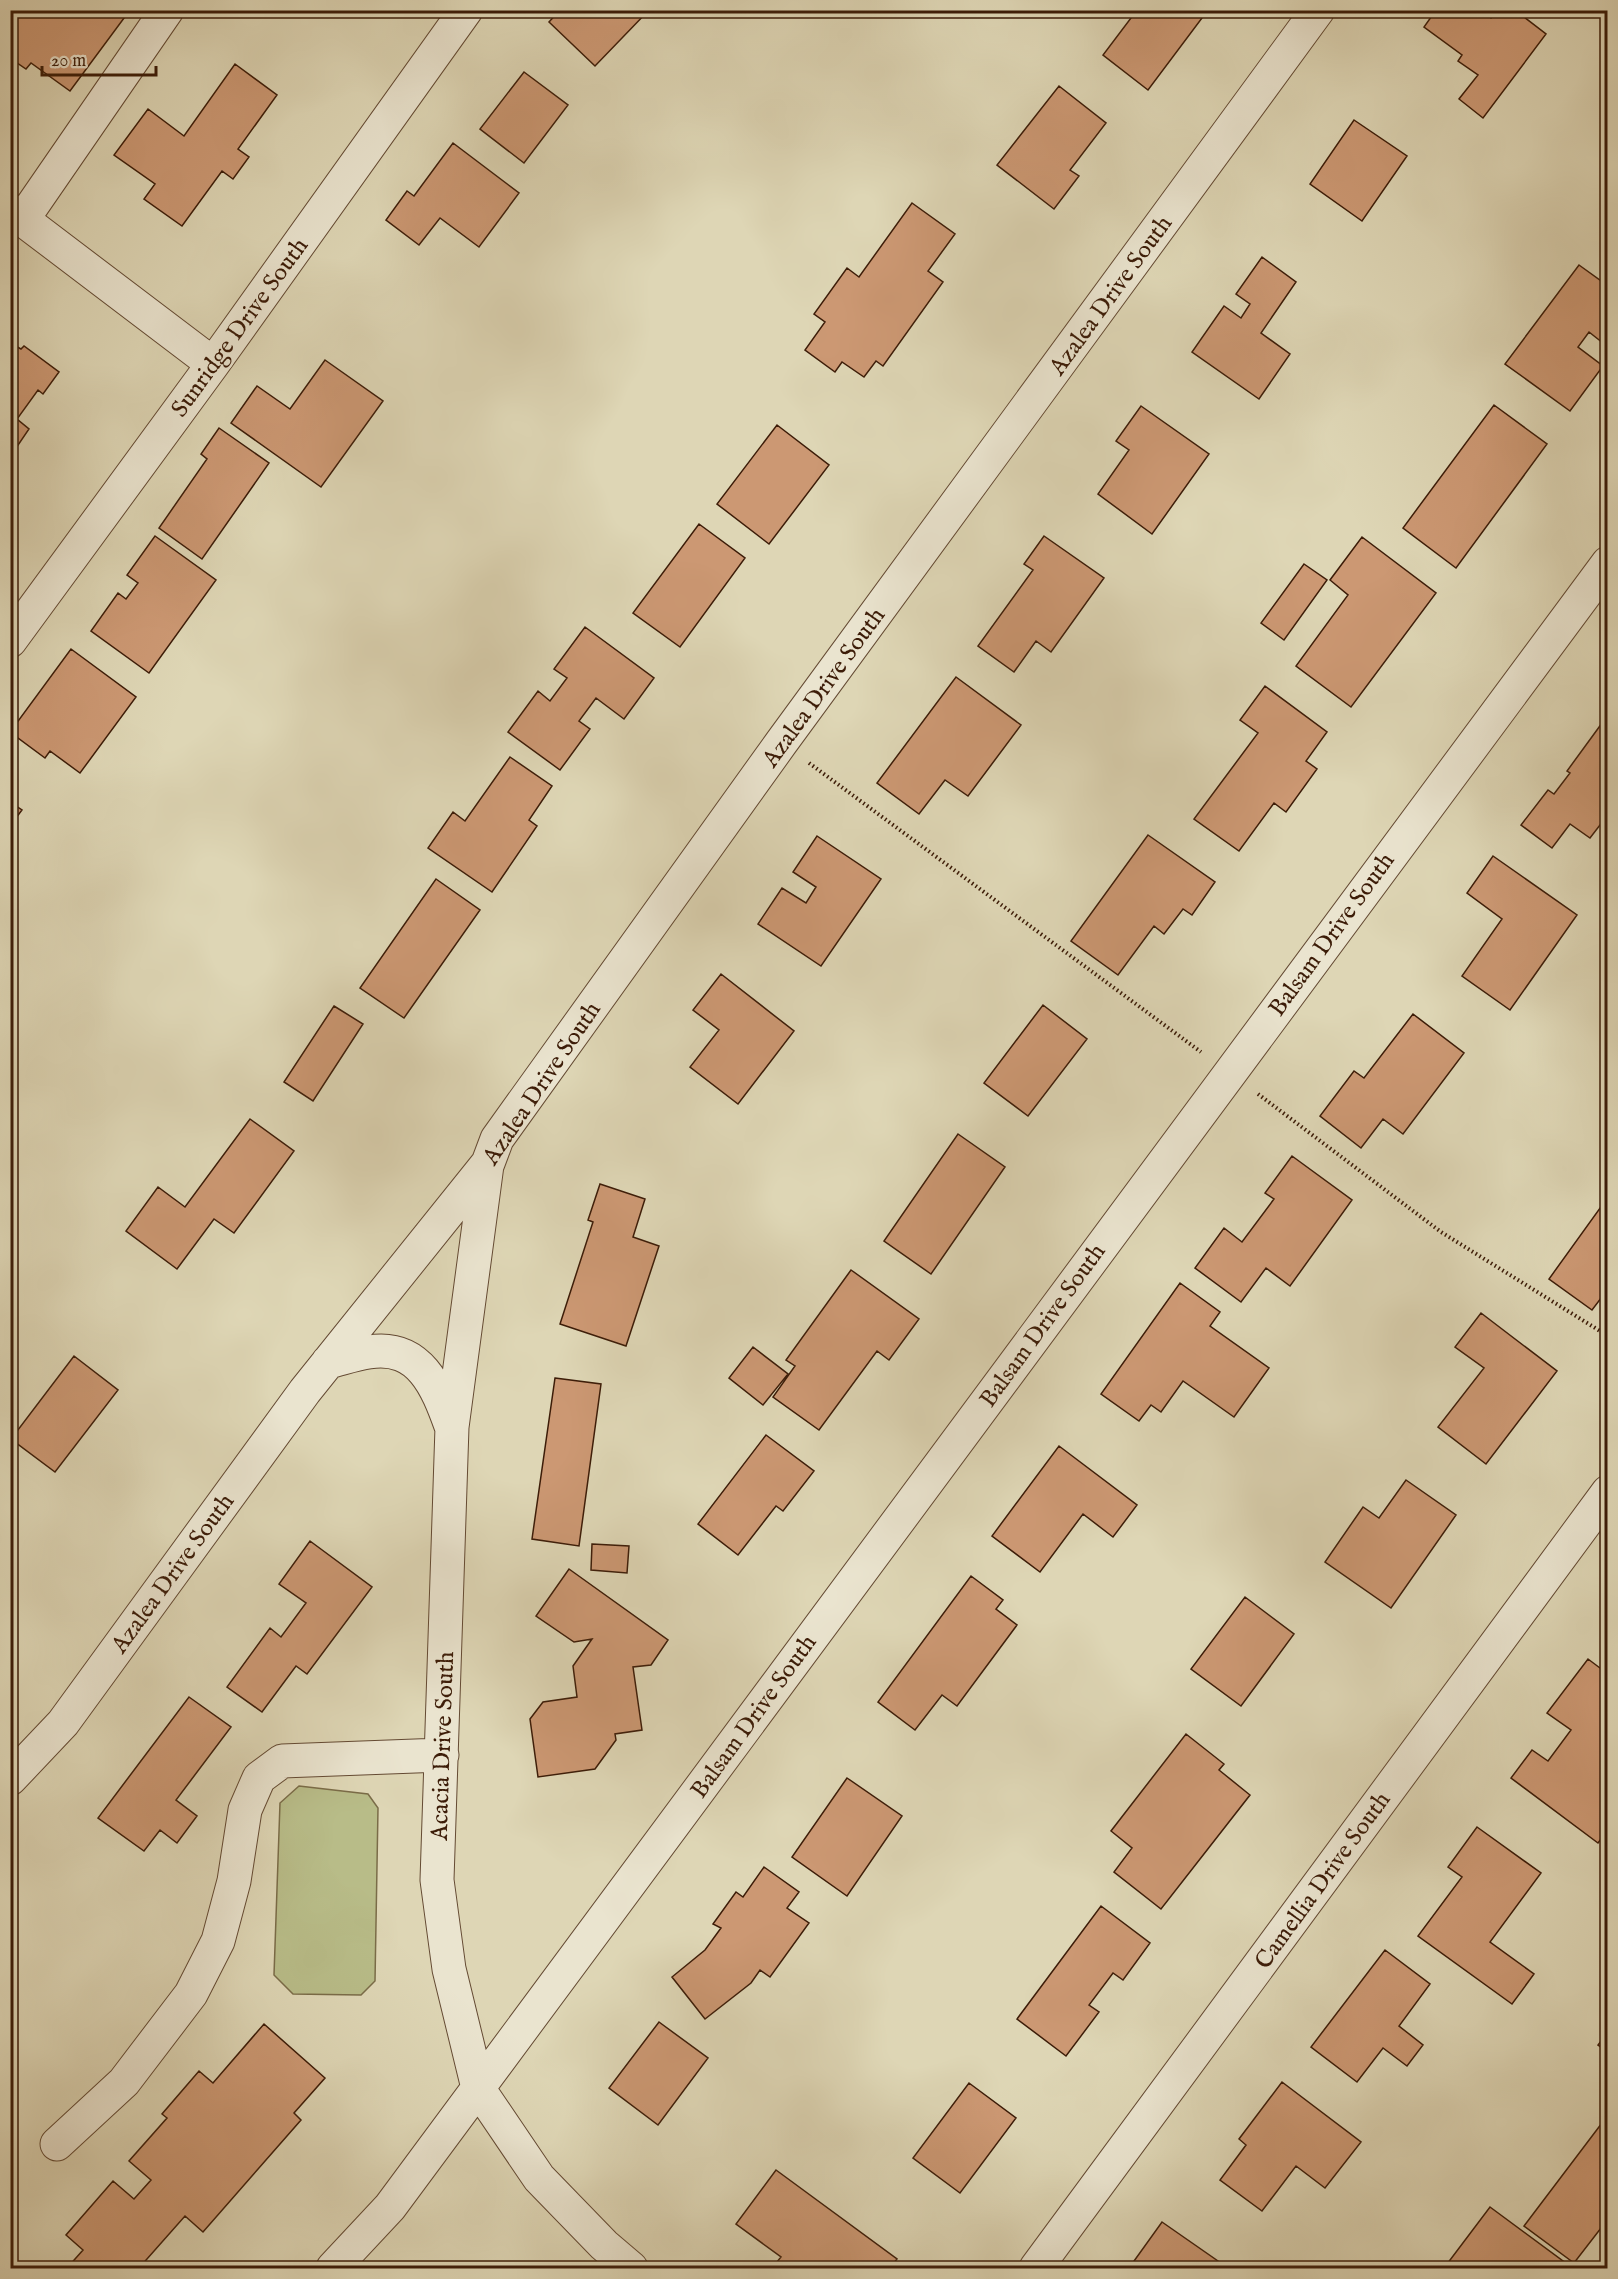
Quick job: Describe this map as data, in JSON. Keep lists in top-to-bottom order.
{
  "streets": {
    "street": [
      "Azalea Drive South",
      "Sunridge Drive South",
      "Balsam Drive South",
      "Acacia Drive South",
      "Camellia Drive South"
    ]
  },
  "crossings": [
    ["Azalea Drive South", "Acacia Drive South"],
    ["Balsam Drive South", "Acacia Drive South"]
  ],
  "scale_bar": "20 m"
}
